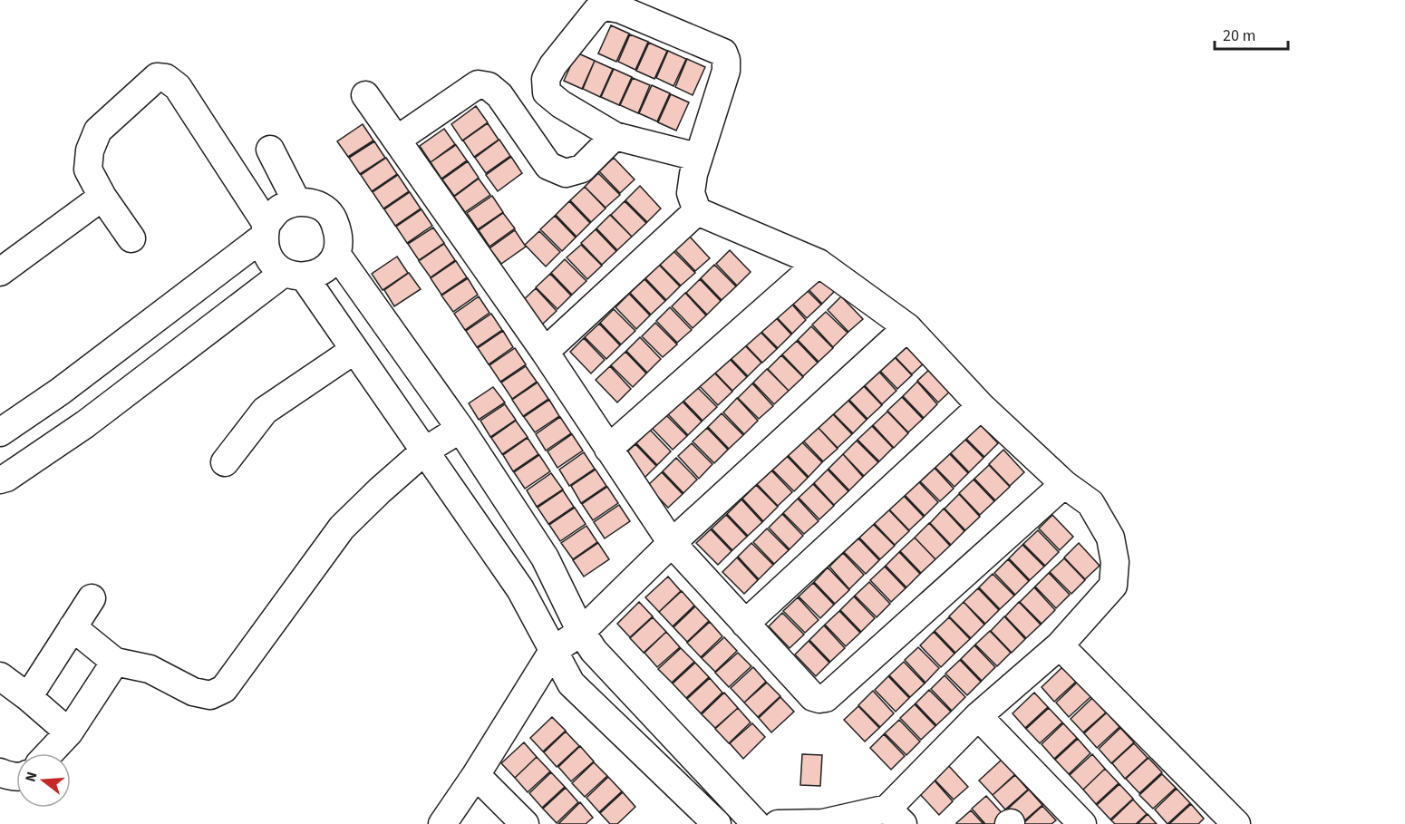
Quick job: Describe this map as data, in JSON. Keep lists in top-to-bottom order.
{
  "scale_bar": "20 m",
  "north": "left"
}
